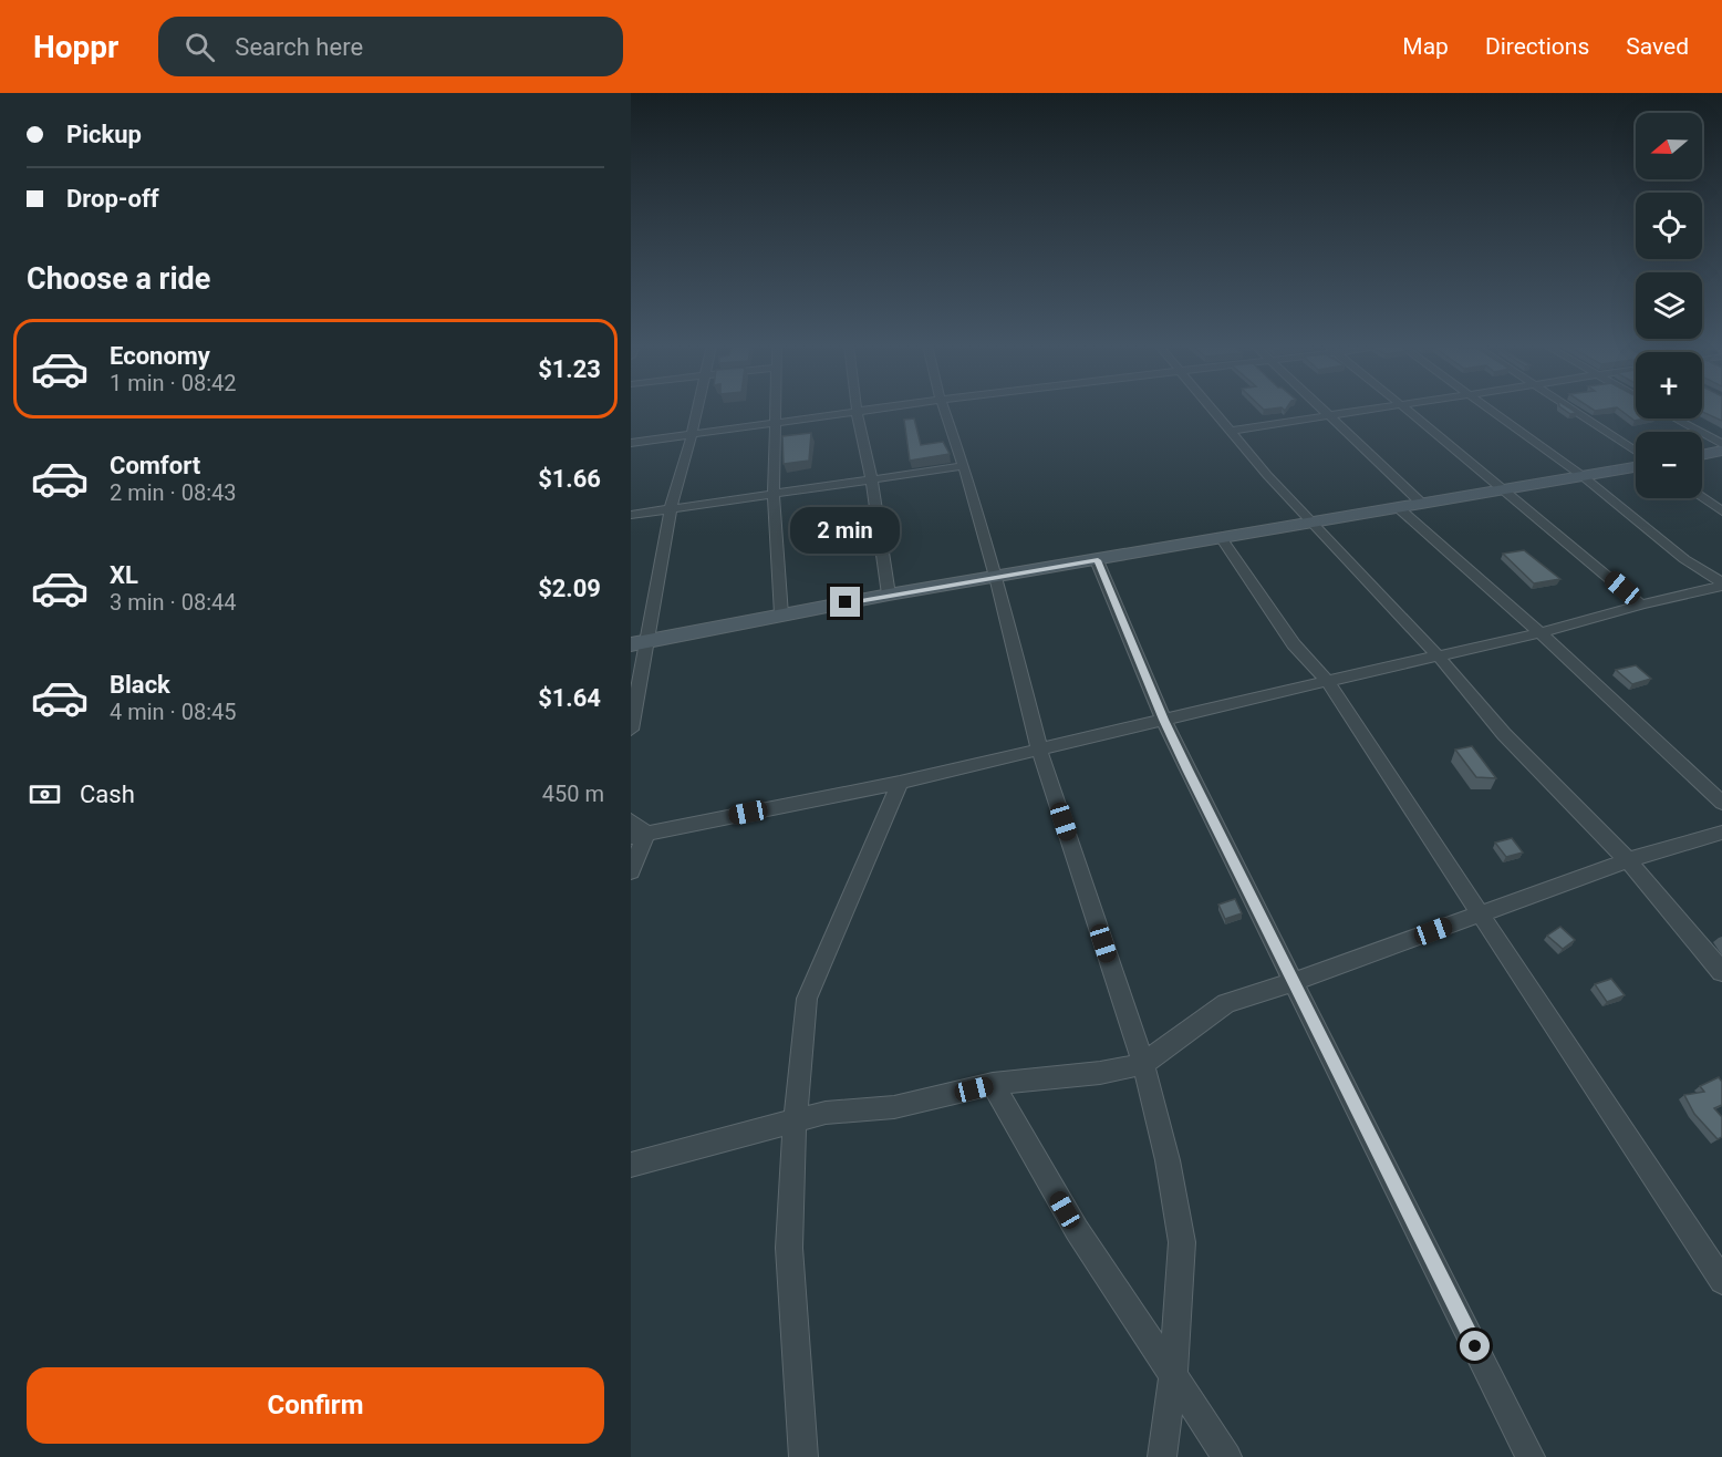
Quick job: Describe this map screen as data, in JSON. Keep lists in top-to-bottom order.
{
  "north": "left",
  "page": {
    "header": "Hoppr",
    "search": "Search here",
    "nav": ["Map", "Directions", "Saved"],
    "banner": ["Pickup", "Drop-off"],
    "map_buttons": ["+", "−"],
    "heading": "Choose a ride",
    "list": [
      {
        "name": "Economy",
        "note": "1 min · 08:42",
        "value": "$1.23"
      },
      {
        "name": "Comfort",
        "note": "2 min · 08:43",
        "value": "$1.66"
      },
      {
        "name": "XL",
        "note": "3 min · 08:44",
        "value": "$2.09"
      },
      {
        "name": "Black",
        "note": "4 min · 08:45",
        "value": "$1.64"
      }
    ],
    "bubble": "2 min",
    "pay": ["Cash", "450 m"],
    "buttons": "Confirm"
  }
}
